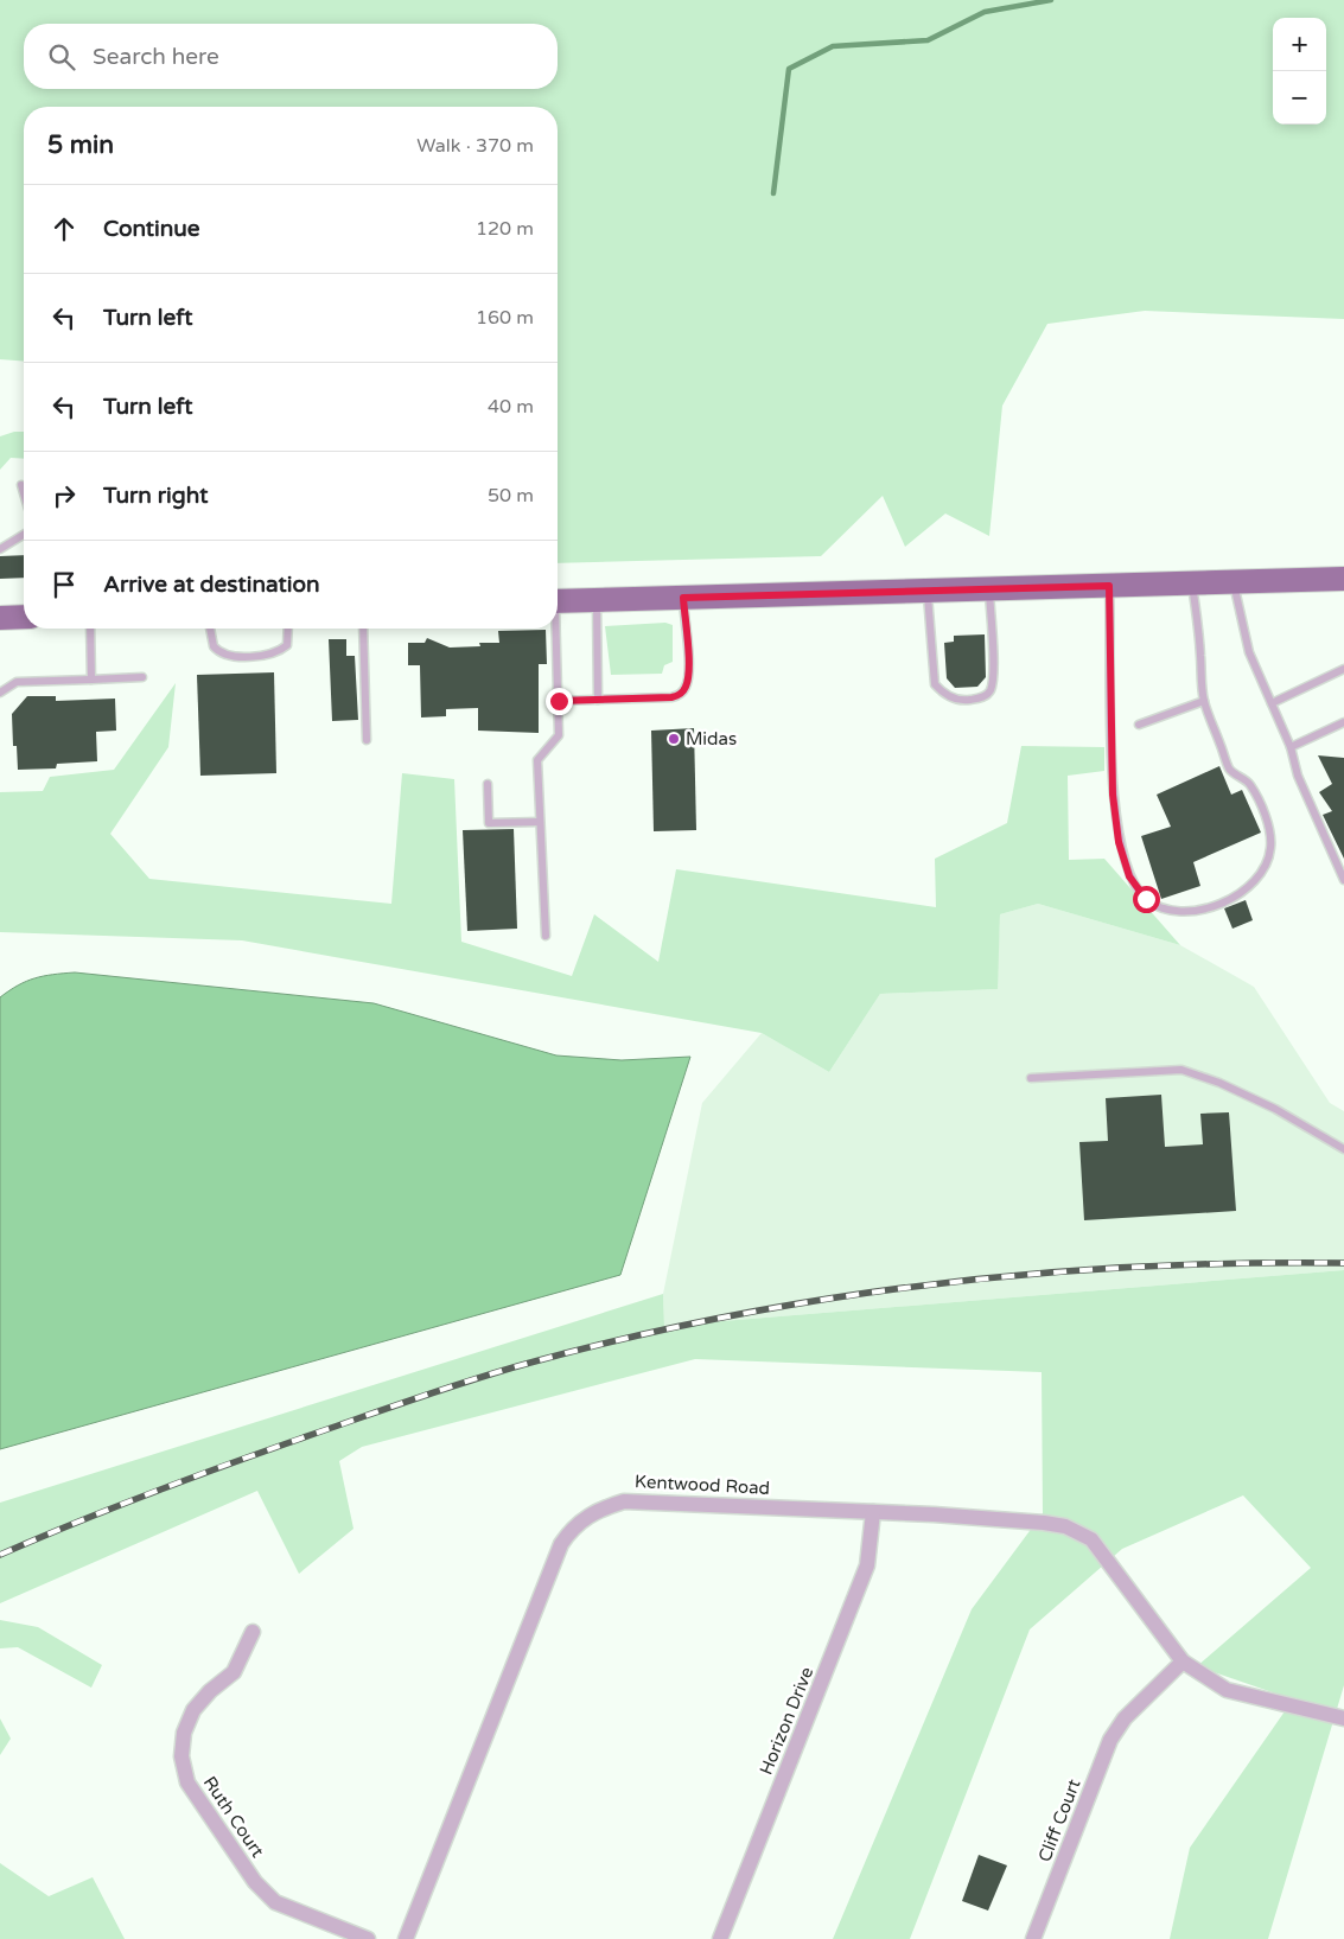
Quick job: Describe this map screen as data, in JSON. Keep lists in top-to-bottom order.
{
  "streets": {
    "street": [
      "Kentwood Road",
      "Horizon Drive",
      "Ruth Court",
      "Cliff Court"
    ]
  },
  "crossings": [
    ["Kentwood Road", "Horizon Drive"],
    ["Kentwood Road", "Cliff Court"]
  ],
  "places": ["Midas"],
  "page": {
    "map_buttons": ["+", "−"],
    "search": "Search here",
    "heading": ["5 min", "Walk · 370 m"],
    "list": [
      ["Continue", "120 m"],
      ["Turn left", "160 m"],
      ["Turn left", "40 m"],
      ["Turn right", "50 m"],
      "Arrive at destination"
    ]
  }
}
